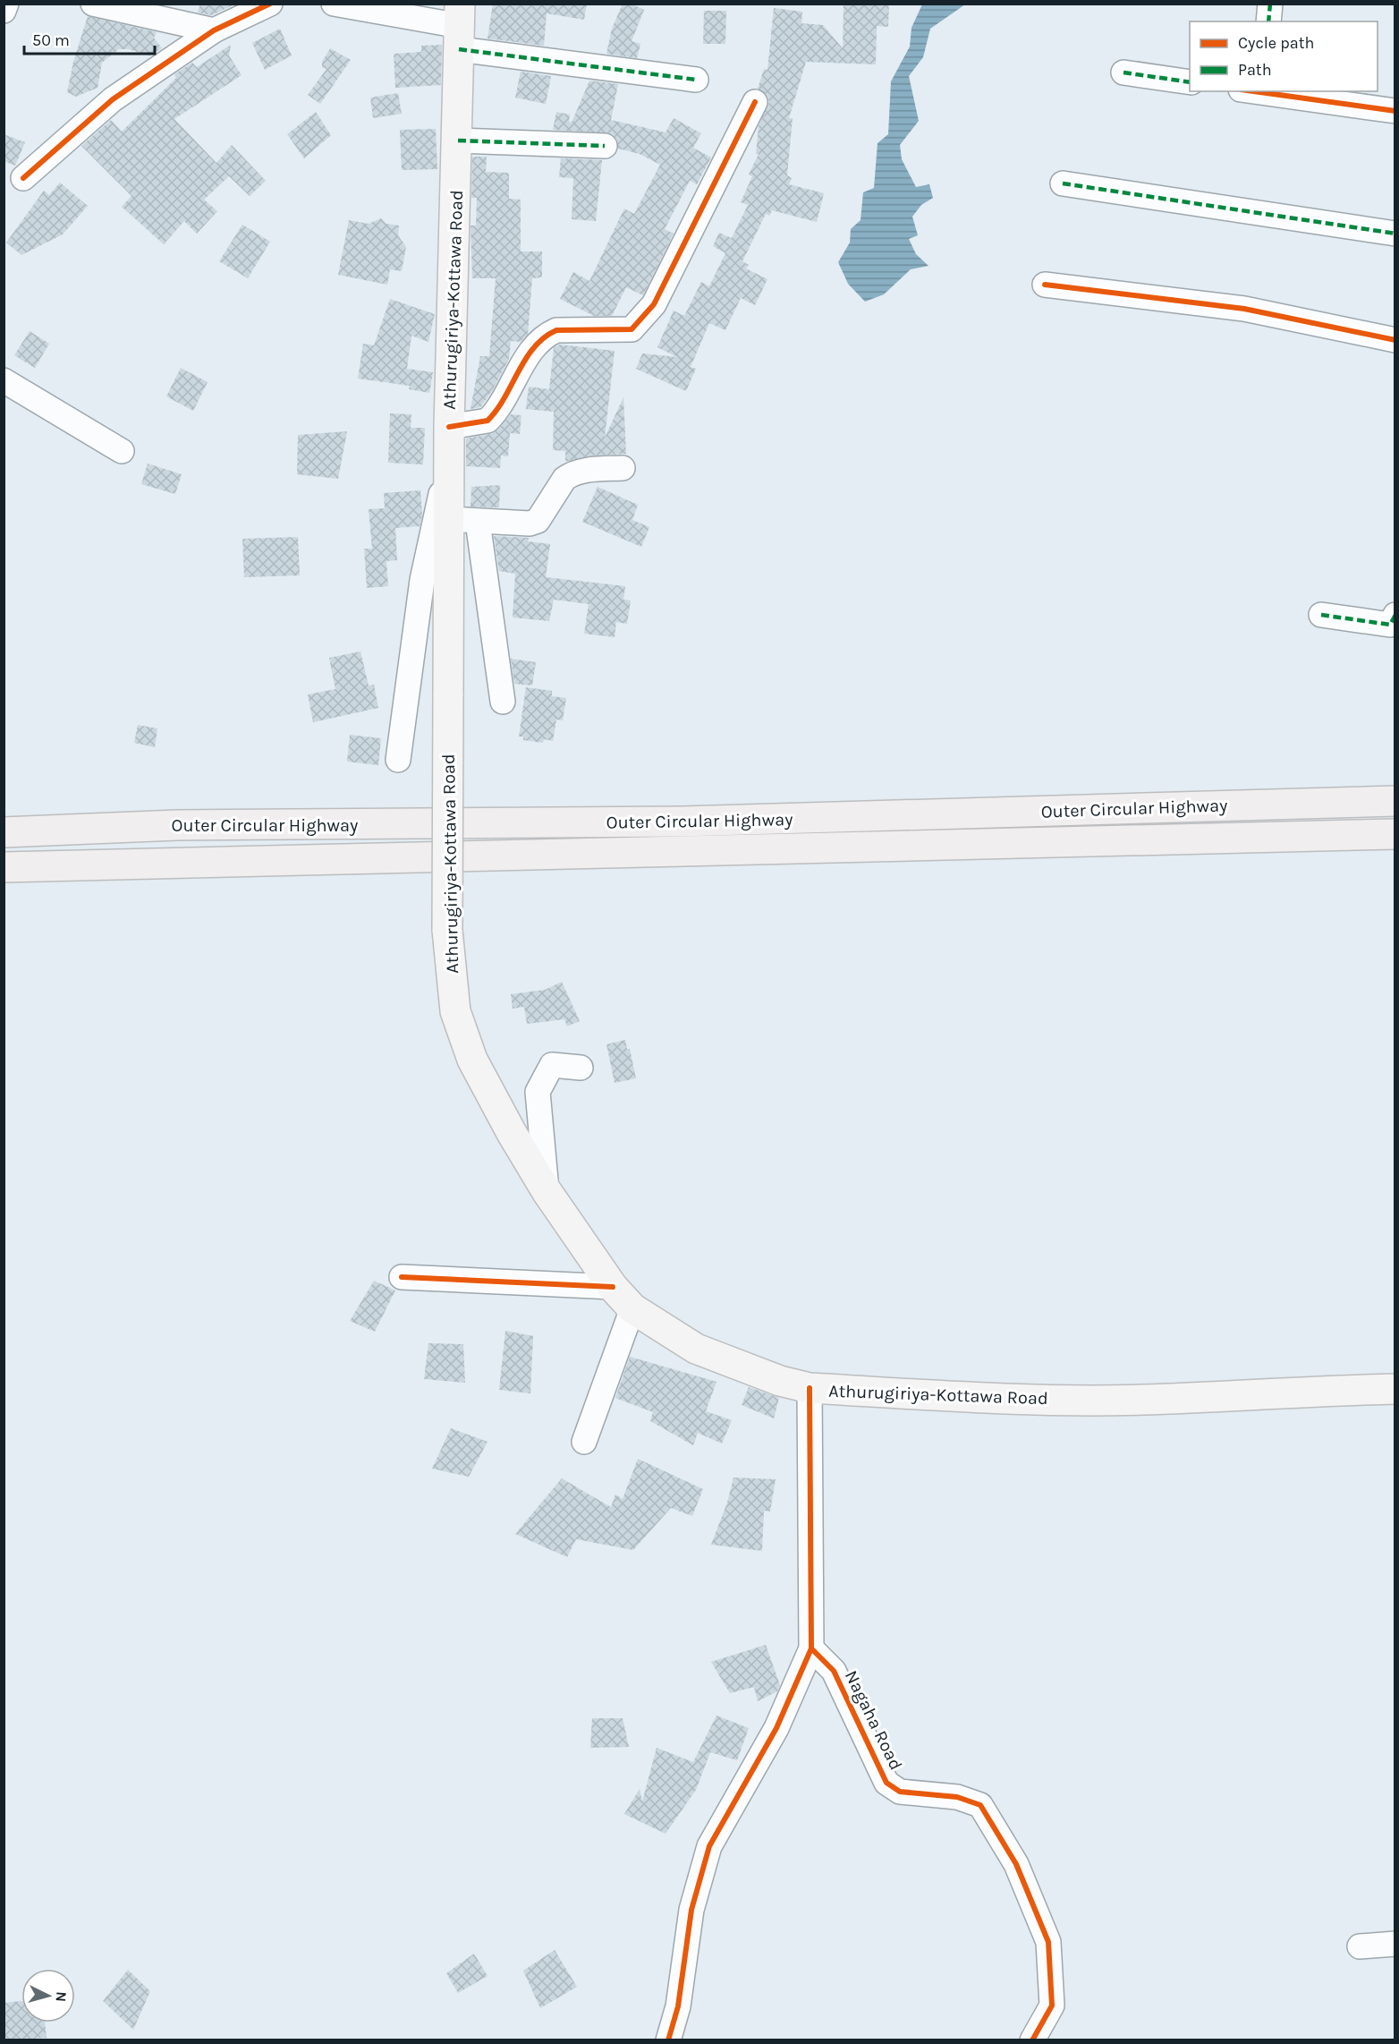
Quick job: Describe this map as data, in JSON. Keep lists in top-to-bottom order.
{
  "streets": {
    "highway": ["Outer Circular Highway"],
    "main road": ["Athurugiriya-Kottawa Road"],
    "street": ["Nagaha Road"]
  },
  "legend": ["Cycle path", "Path"],
  "scale_bar": "50 m",
  "north": "right"
}
